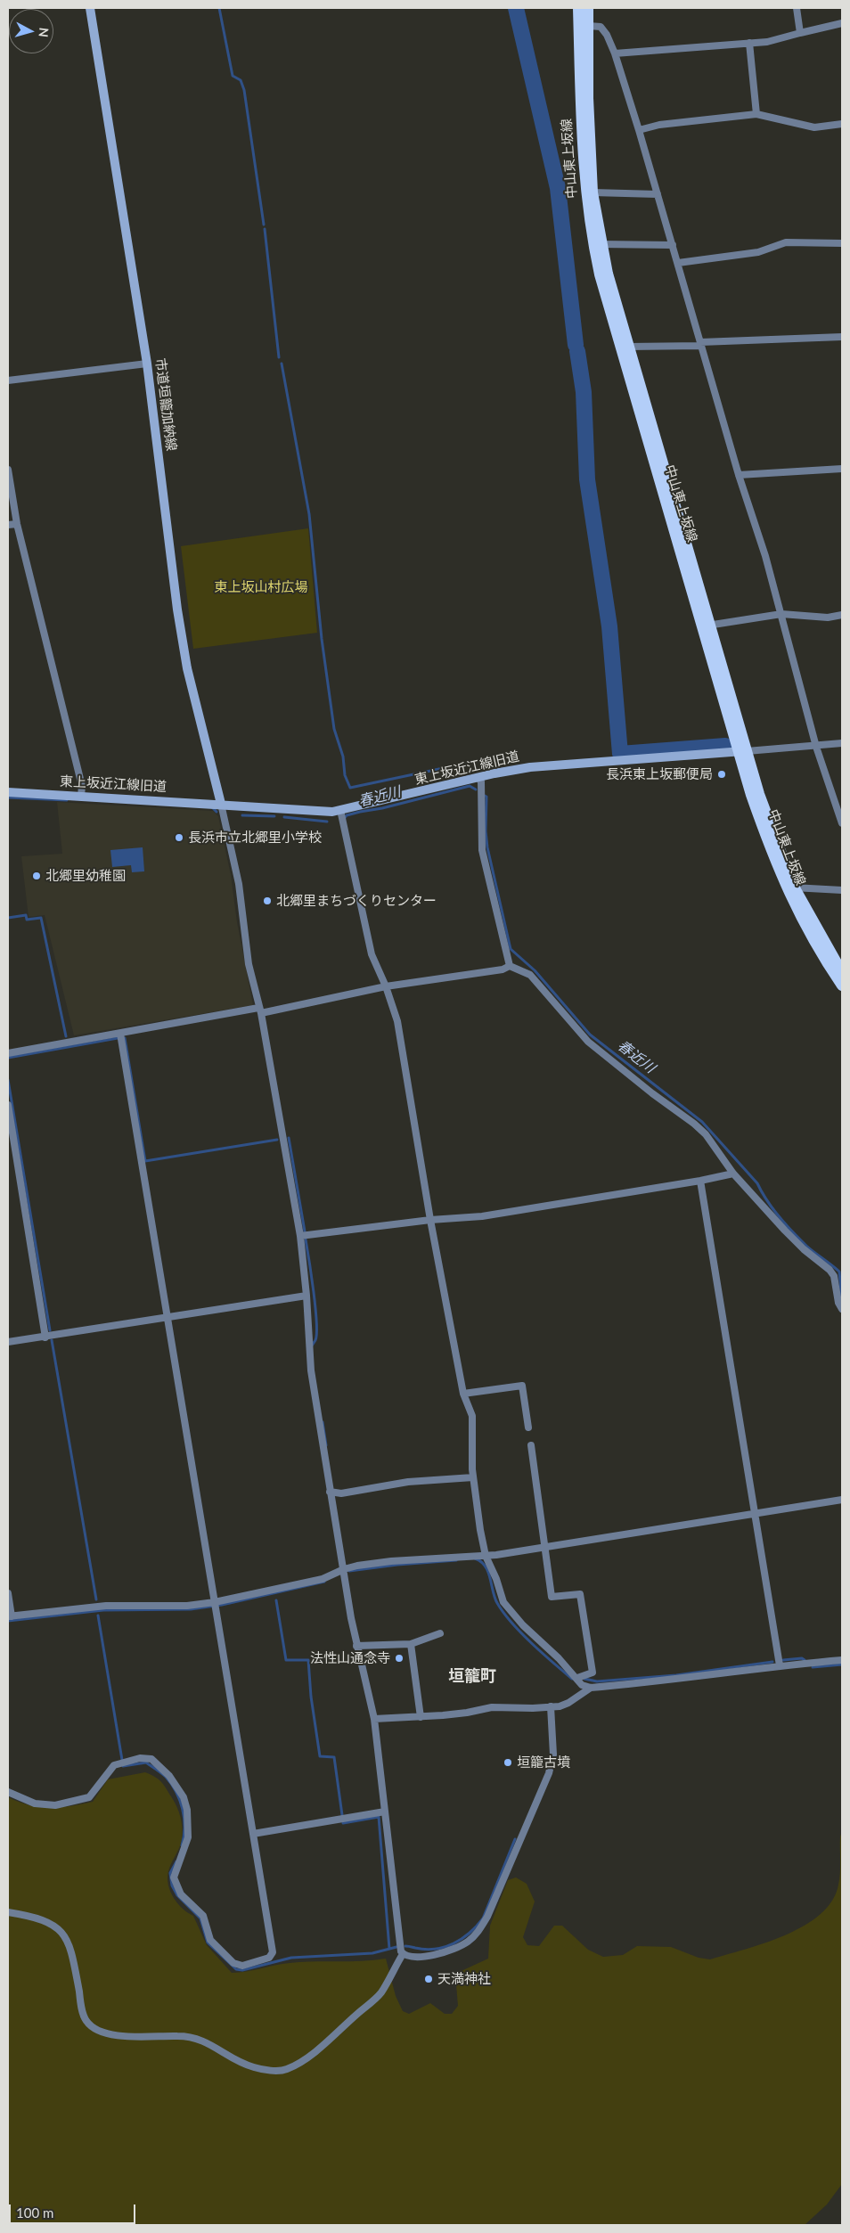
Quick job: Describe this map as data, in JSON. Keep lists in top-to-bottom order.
{
  "streets": {
    "main road": ["中山東上坂線"],
    "street": ["市道垣籠加納線", "東上坂近江線旧道"]
  },
  "crossings": [
    ["中山東上坂線", "東上坂近江線旧道"],
    ["市道垣籠加納線", "東上坂近江線旧道"]
  ],
  "districts": ["垣籠町"],
  "water": ["春近川"],
  "parks": ["東上坂山村広場"],
  "places": [
    "長浜東上坂郵便局",
    "長浜市立北郷里小学校",
    "北郷里幼稚園",
    "北郷里まちづくりセンター",
    "法性山通念寺",
    "垣籠古墳",
    "天満神社"
  ],
  "scale_bar": "100 m",
  "north": "right"
}
